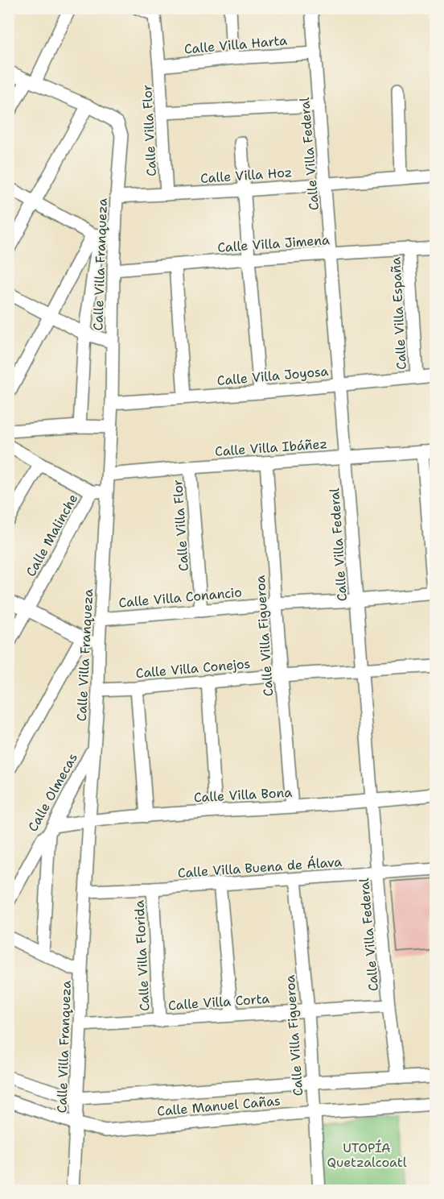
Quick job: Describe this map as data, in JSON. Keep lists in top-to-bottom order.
{
  "streets": {
    "street": [
      "Calle Villa Harta",
      "Calle Villa Flor",
      "Calle Villa Federal",
      "Calle Villa Hoz",
      "Calle Villa Jimena",
      "Calle Villa Franqueza",
      "Calle Villa España",
      "Calle Villa Joyosa",
      "Calle Villa Ibáñez",
      "Calle Malinche",
      "Calle Villa Conancio",
      "Calle Villa Figueroa",
      "Calle Villa Conejos",
      "Calle Olmecas",
      "Calle Villa Bona",
      "Calle Villa Buena de Álava",
      "Calle Villa Florida",
      "Calle Villa Corta",
      "Calle Manuel Cañas"
    ]
  },
  "crossings": [
    ["Calle Villa Harta", "Calle Villa Flor"],
    ["Calle Villa Harta", "Calle Villa Federal"],
    ["Calle Villa Flor", "Calle Villa Hoz"],
    ["Calle Villa Flor", "Calle Villa Ibáñez"],
    ["Calle Villa Flor", "Calle Villa Conancio"],
    ["Calle Villa Federal", "Calle Villa Hoz"],
    ["Calle Villa Federal", "Calle Villa Jimena"],
    ["Calle Villa Federal", "Calle Villa Joyosa"],
    ["Calle Villa Federal", "Calle Villa Ibáñez"],
    ["Calle Villa Federal", "Calle Villa Conancio"],
    ["Calle Villa Federal", "Calle Villa Conejos"],
    ["Calle Villa Federal", "Calle Villa Bona"],
    ["Calle Villa Federal", "Calle Villa Buena de Álava"],
    ["Calle Villa Federal", "Calle Villa Corta"],
    ["Calle Villa Federal", "Calle Manuel Cañas"],
    ["Calle Villa Hoz", "Calle Villa Franqueza"],
    ["Calle Villa Jimena", "Calle Villa Franqueza"],
    ["Calle Villa Jimena", "Calle Villa España"],
    ["Calle Villa Franqueza", "Calle Villa Joyosa"],
    ["Calle Villa Franqueza", "Calle Villa Ibáñez"],
    ["Calle Villa Franqueza", "Calle Villa Conancio"],
    ["Calle Villa Franqueza", "Calle Villa Conejos"],
    ["Calle Villa Franqueza", "Calle Olmecas"],
    ["Calle Villa Franqueza", "Calle Villa Bona"],
    ["Calle Villa Franqueza", "Calle Villa Buena de Álava"],
    ["Calle Villa Franqueza", "Calle Villa Corta"],
    ["Calle Villa Franqueza", "Calle Manuel Cañas"],
    ["Calle Villa España", "Calle Villa Joyosa"],
    ["Calle Villa Ibáñez", "Calle Villa Figueroa"],
    ["Calle Villa Conancio", "Calle Villa Figueroa"],
    ["Calle Villa Figueroa", "Calle Villa Conejos"],
    ["Calle Villa Figueroa", "Calle Villa Bona"],
    ["Calle Villa Figueroa", "Calle Villa Buena de Álava"],
    ["Calle Villa Figueroa", "Calle Villa Corta"],
    ["Calle Villa Figueroa", "Calle Manuel Cañas"],
    ["Calle Olmecas", "Calle Villa Bona"],
    ["Calle Villa Buena de Álava", "Calle Villa Florida"],
    ["Calle Villa Florida", "Calle Villa Corta"]
  ],
  "parks": ["UTOPÍA Quetzalcoatl"]
}
